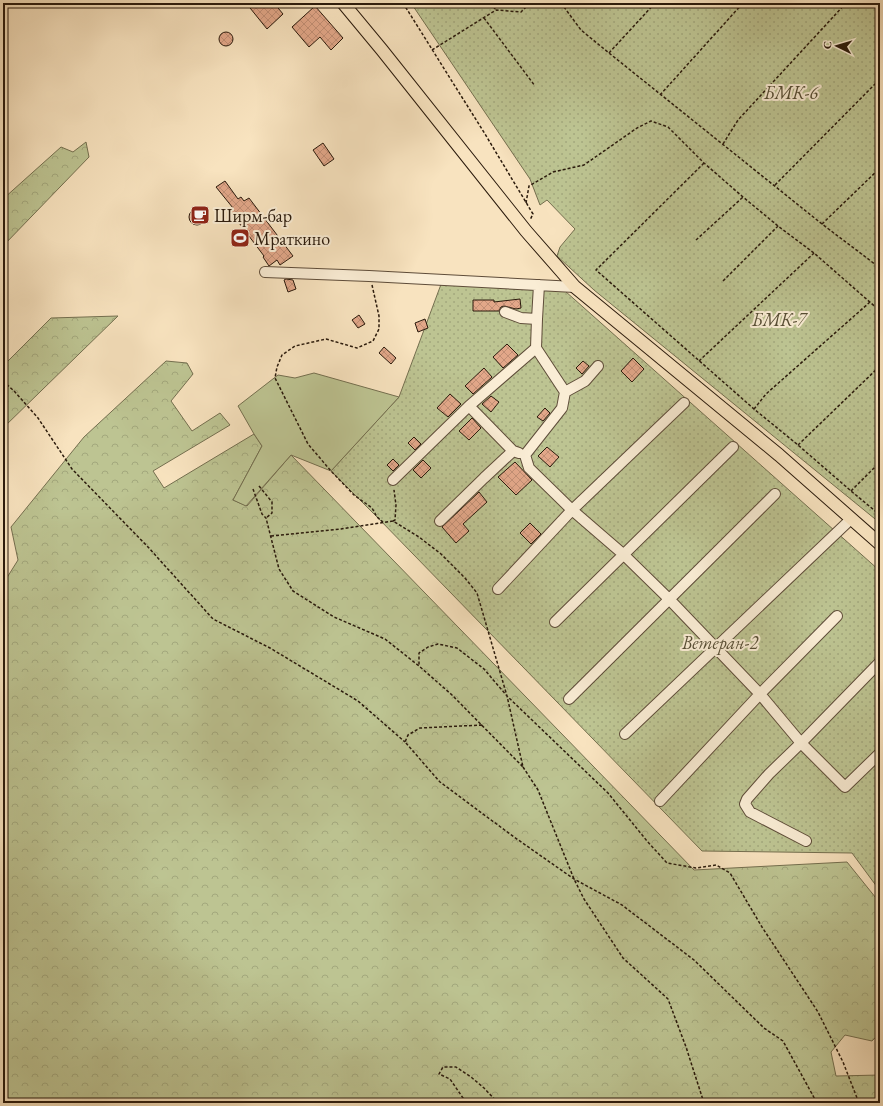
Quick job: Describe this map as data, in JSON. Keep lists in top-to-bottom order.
{
  "parks": ["БМК-6", "БМК-7", "Ветеран-2"],
  "places": {
    "cafe": ["Ширм-бар"],
    "sports": ["Мраткино"]
  },
  "north": "left"
}
